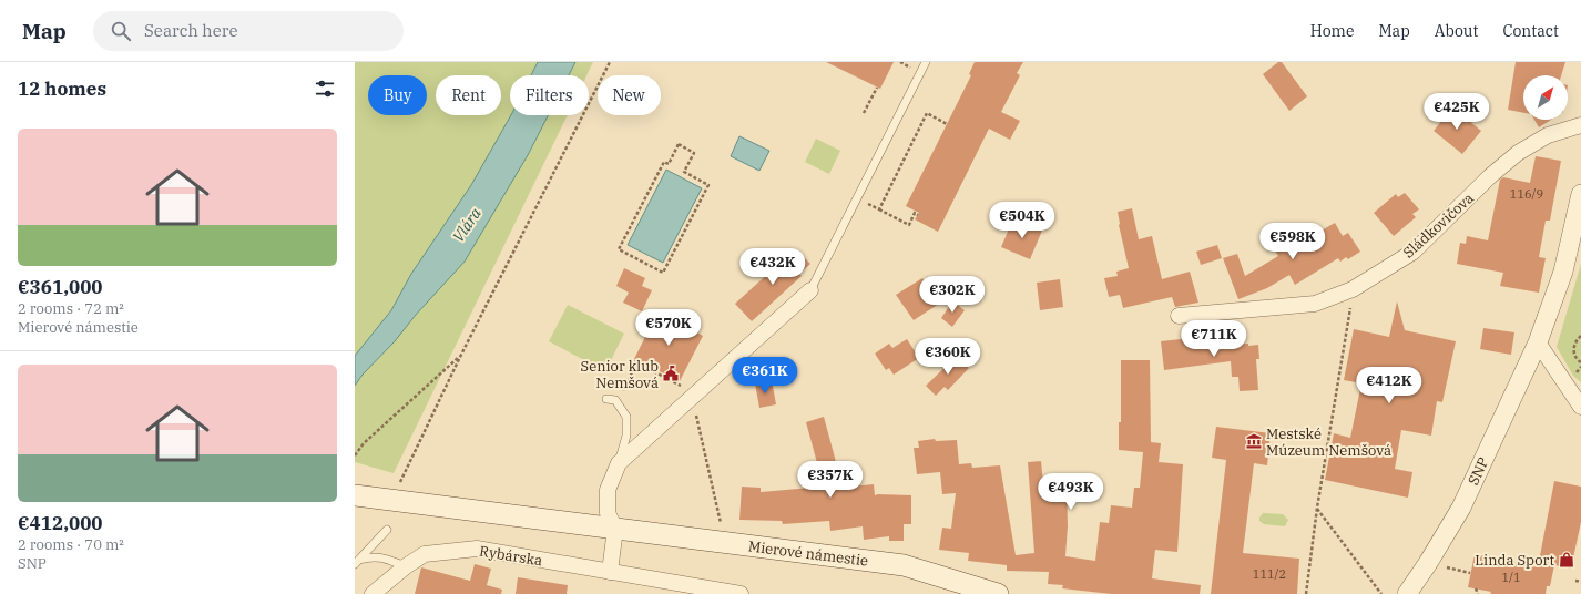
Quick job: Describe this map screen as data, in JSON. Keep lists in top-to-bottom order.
{
  "streets": {
    "main road": ["Mierové námestie"],
    "street": ["Sládkovičova", "SNP", "Rybárska"]
  },
  "water": ["Vlára"],
  "places": {
    "public building": ["Senior klub Nemšová"],
    "museum": ["Mestské Múzeum Nemšová"],
    "shop": ["Linda Sport"]
  },
  "house_numbers": ["116/9", "111/2", "1/1"],
  "north": "top right",
  "page": {
    "header": "Map",
    "search": "Search here",
    "nav": [
      "Home",
      "Map",
      "About",
      "Contact"
    ],
    "heading": "12 homes",
    "chip": [
      "Buy",
      "Rent",
      "Filters",
      "New"
    ],
    "price": [
      "€425K",
      "€504K",
      "€598K",
      "€432K",
      "€302K",
      "€570K",
      "€711K",
      "€360K",
      "€361K",
      "€412K",
      "€357K",
      "€493K"
    ],
    "list": [
      {
        "name": "€361,000",
        "note": "2 rooms · 72 m² · Mierové námestie"
      },
      {
        "name": "€412,000",
        "note": "2 rooms · 70 m² · SNP"
      }
    ]
  }
}
